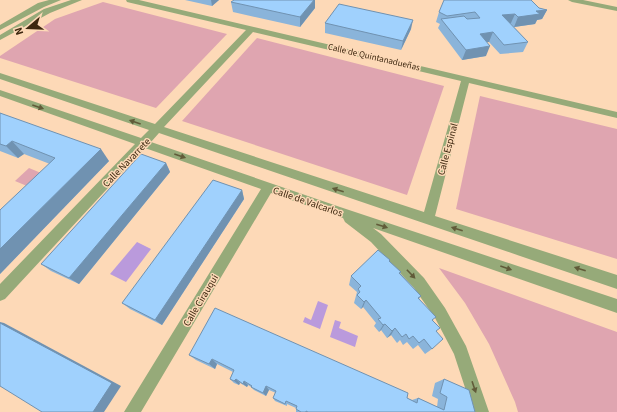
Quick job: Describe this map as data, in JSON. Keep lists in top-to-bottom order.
{
  "streets": {
    "street": [
      "Calle de Quintanadueñas",
      "Calle Espinal",
      "Calle Navarrete",
      "Calle de Valcarlos",
      "Calle Cirauqui"
    ]
  },
  "crossings": [
    ["Calle de Quintanadueñas", "Calle Espinal"],
    ["Calle de Quintanadueñas", "Calle Navarrete"],
    ["Calle Espinal", "Calle de Valcarlos"],
    ["Calle Navarrete", "Calle de Valcarlos"],
    ["Calle de Valcarlos", "Calle Cirauqui"]
  ],
  "north": "left"
}
